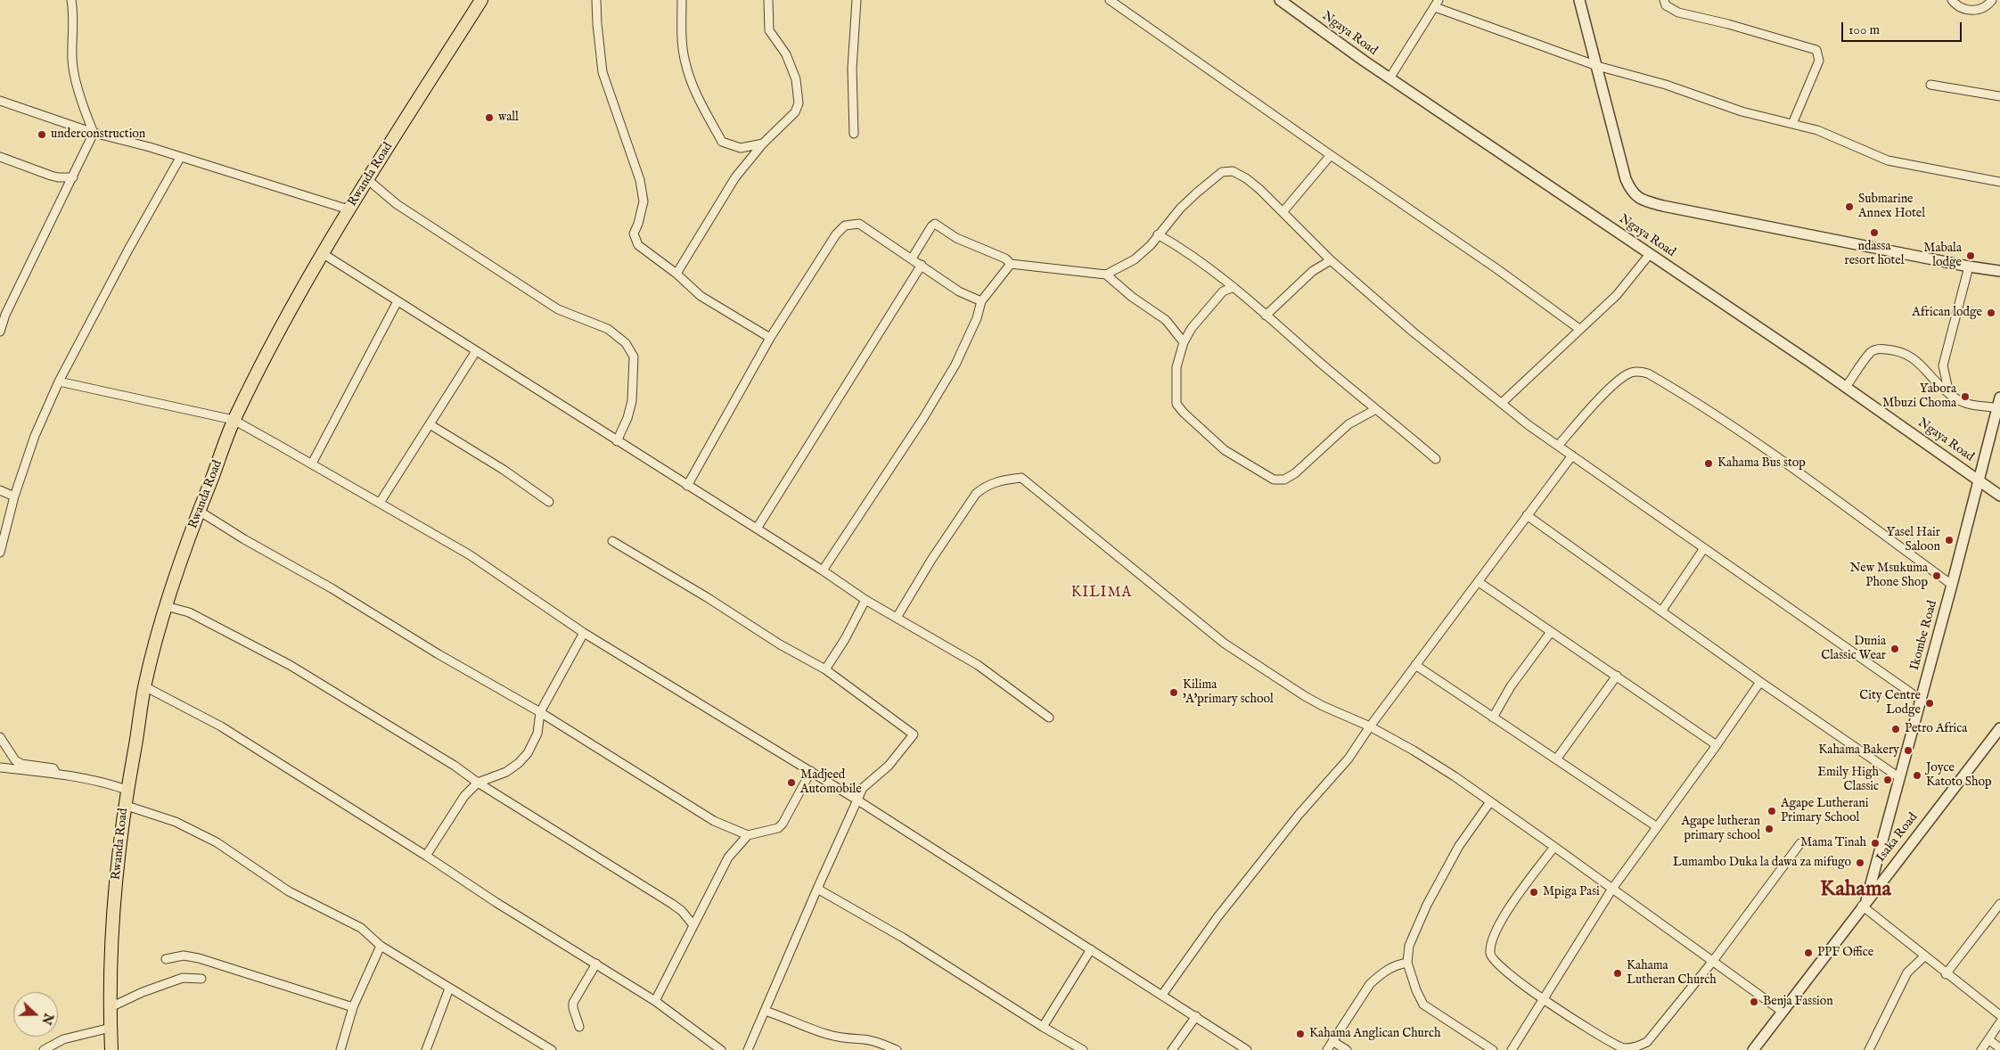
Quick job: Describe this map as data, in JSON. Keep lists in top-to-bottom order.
{
  "streets": {
    "highway": ["Rwanda Road"],
    "street": ["Ngaya Road", "Ikombe Road", "Isaka Road"]
  },
  "crossings": [
    ["Ngaya Road", "Ikombe Road"],
    ["Ikombe Road", "Isaka Road"]
  ],
  "districts": ["KILIMA", "Kahama"],
  "places": [
    "wall",
    "underconstruction",
    "Submarine Annex Hotel",
    "ndassa resort hotel",
    "Mabala lodge",
    "African lodge",
    "Yabora Mbuzi Choma",
    "Kahama Bus stop",
    "Yasel Hair Saloon",
    "New Msukuma Phone Shop",
    "Dunia Classic Wear",
    "Kilima 'A'primary school",
    "City Centre Lodge",
    "Petro Africa",
    "Kahama Bakery",
    "Joyce Katoto Shop",
    "Emily High Classic",
    "Madjeed Automobile",
    "Agape Lutherani Primary School",
    "Agape lutheran primary school",
    "Mama Tinah",
    "Lumambo Duka la dawa za mifugo",
    "Mpiga Pasi",
    "PPF Office",
    "Kahama Lutheran Church",
    "Benja Fassion",
    "Kahama Anglican Church"
  ],
  "scale_bar": "100 m",
  "north": "right"
}
